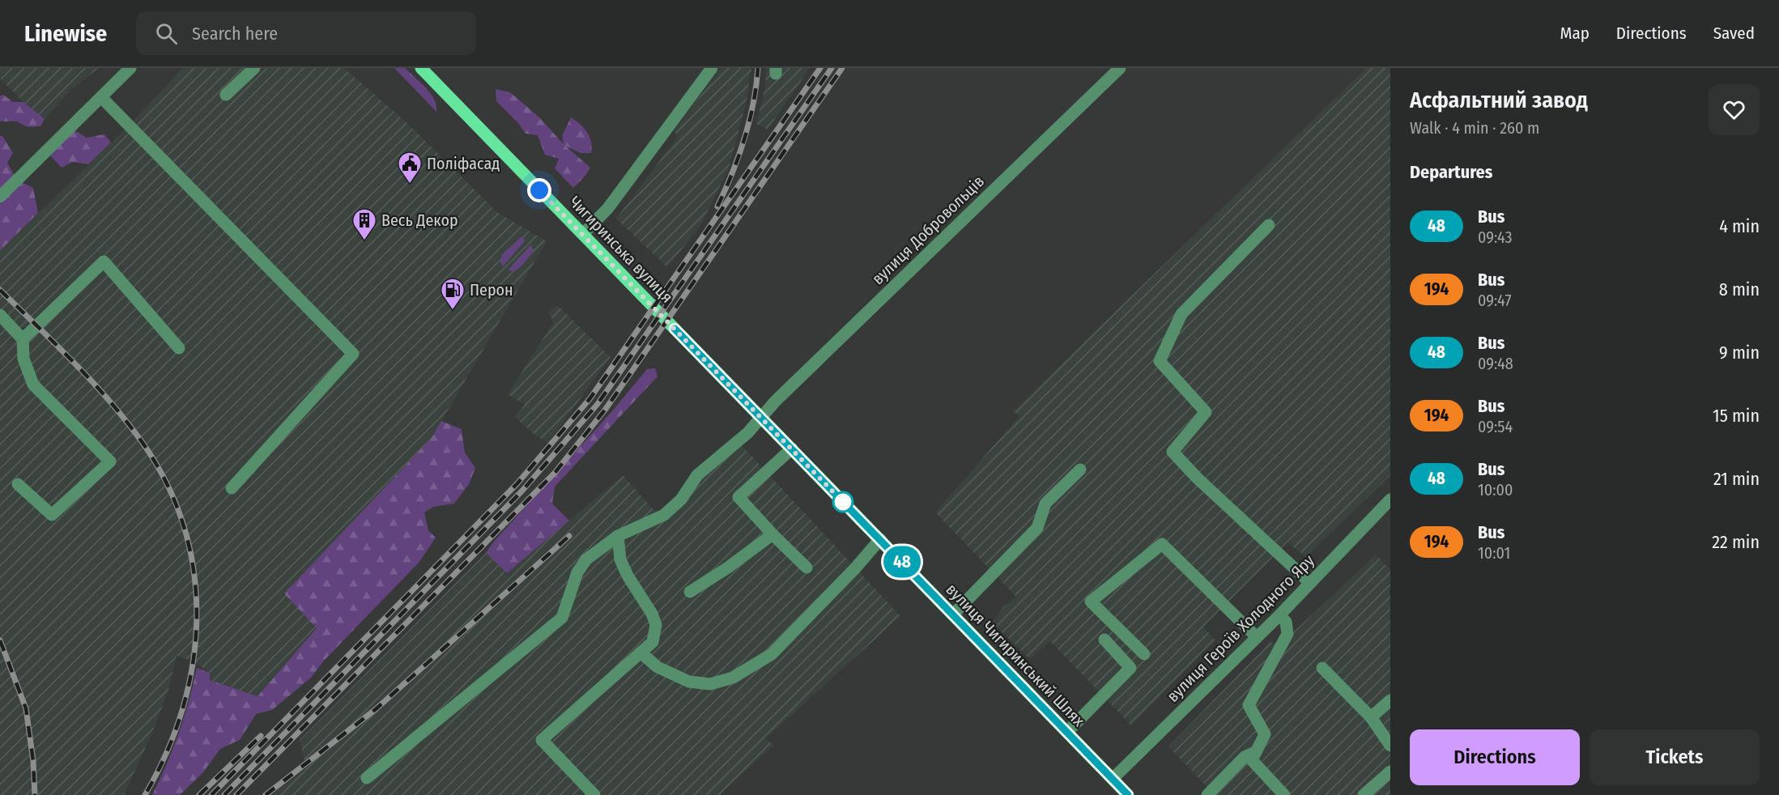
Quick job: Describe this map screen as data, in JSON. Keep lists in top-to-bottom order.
{
  "streets": {
    "main road": ["Чигиринська вулиця", "вулиця Чигиринський Шлях"],
    "street": ["вулиця Добровольців", "вулиця Героїв Холодного Яру"]
  },
  "crossings": [
    ["вулиця Добровольців", "вулиця Чигиринський Шлях"],
    ["Чигиринська вулиця", "вулиця Чигиринський Шлях"],
    ["вулиця Героїв Холодного Яру", "вулиця Чигиринський Шлях"]
  ],
  "places": {
    "public building": ["Поліфасад"],
    "building": ["Весь Декор"],
    "fuel station": ["Перон"]
  },
  "lines": ["bus line 48"],
  "page": {
    "header": "Linewise",
    "search": "Search here",
    "nav": ["Map", "Directions", "Saved"],
    "on_map": "48",
    "heading": [
      ["Асфальтний завод", "Walk · 4 min · 260 m"],
      "Departures"
    ],
    "list": [
      {
        "mark": "48",
        "name": "Bus",
        "note": "09:43",
        "value": "4 min"
      },
      {
        "mark": "194",
        "name": "Bus",
        "note": "09:47",
        "value": "8 min"
      },
      {
        "mark": "48",
        "name": "Bus",
        "note": "09:48",
        "value": "9 min"
      },
      {
        "mark": "194",
        "name": "Bus",
        "note": "09:54",
        "value": "15 min"
      },
      {
        "mark": "48",
        "name": "Bus",
        "note": "10:00",
        "value": "21 min"
      },
      {
        "mark": "194",
        "name": "Bus",
        "note": "10:01",
        "value": "22 min"
      }
    ],
    "buttons": ["Directions", "Tickets"]
  }
}
